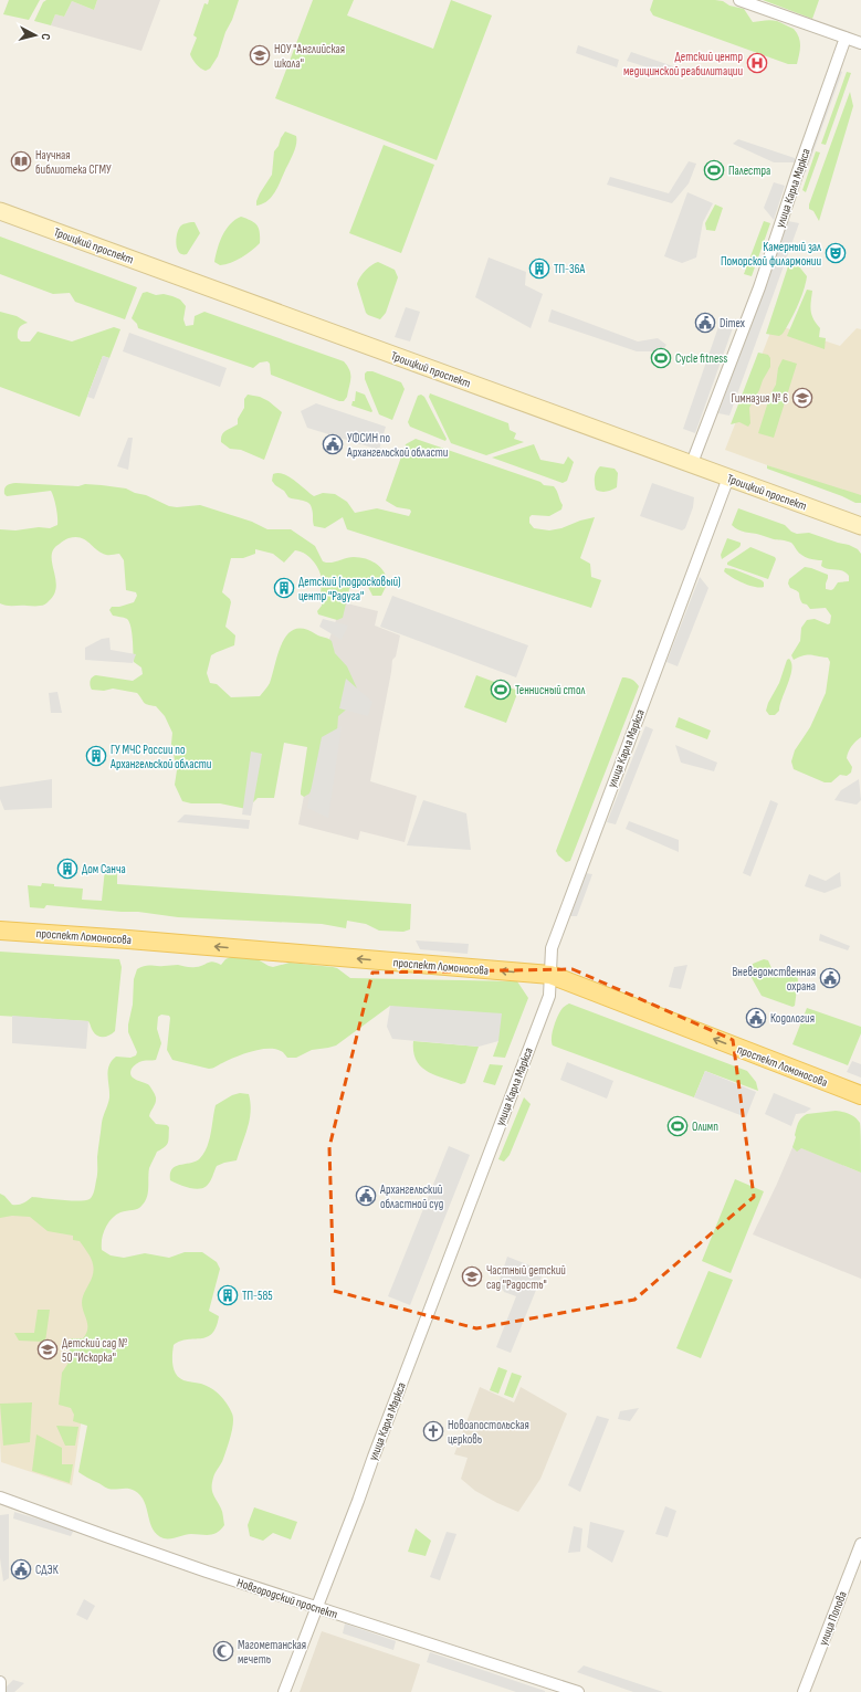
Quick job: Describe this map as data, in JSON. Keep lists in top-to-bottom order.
{
  "streets": {
    "main road": ["Троицкий проспект", "проспект Ломоносова"],
    "street": ["улица Карла Маркса", "Новгородский проспект", "улица Попова"]
  },
  "crossings": [
    ["улица Карла Маркса", "Троицкий проспект"],
    ["улица Карла Маркса", "проспект Ломоносова"],
    ["улица Карла Маркса", "Новгородский проспект"]
  ],
  "one_way": ["проспект Ломоносова"],
  "places": {
    "school or university": [
      "НОУ \"Английская школа\"",
      "Гимназия № 6",
      "Частный детский сад \"Радость\"",
      "Детский сад № 50 \"Искорка\""
    ],
    "hospital": ["Детский центр медицинской реабилитации"],
    "library": ["Научная библиотека СГМУ"],
    "sports": [
      "Палестра",
      "Cycle fitness",
      "Теннисный стол",
      "Олимп"
    ],
    "theatre": ["Камерный зал Поморской филармонии"],
    "building": [
      "ТП-36А",
      "Детский (подросковый) центр \"Радуга\"",
      "ГУ МЧС России по Архангельской области",
      "Дом Санча",
      "ТП-585"
    ],
    "public building": [
      "Dimex",
      "УФСИН по Архангельской области",
      "Вневедомственная охрана",
      "Кодология",
      "Архангельский областной суд",
      "СДЭК"
    ],
    "church": ["Новоапостольская церковь"],
    "mosque": ["Магометанская мечеть"]
  },
  "north": "right"
}
